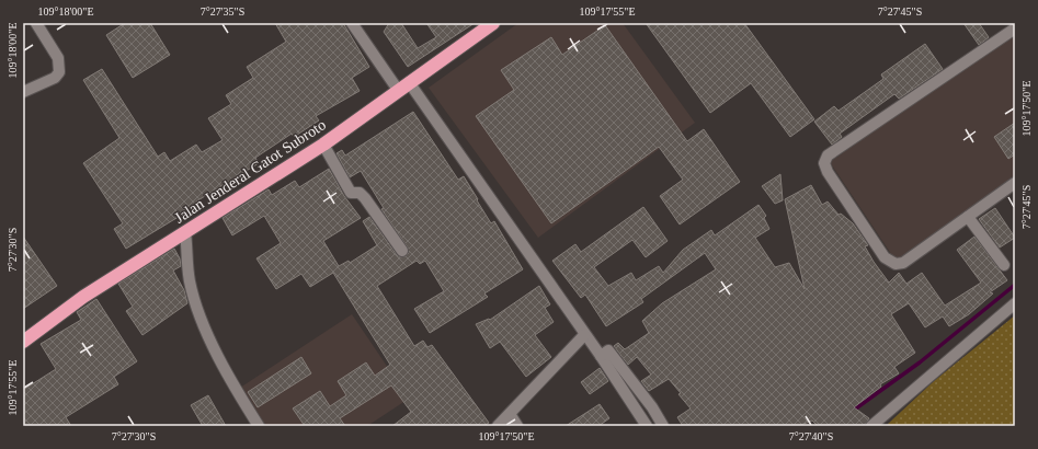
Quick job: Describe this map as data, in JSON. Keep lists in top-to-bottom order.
{
  "streets": {
    "highway": ["Jalan Jenderal Gatot Subroto"]
  },
  "coordinates": [
    "109°18'00\"E",
    "7°27'35\"S",
    "109°17'55\"E",
    "7°27'45\"S",
    "109°17'50\"E",
    "7°27'30\"S",
    "7°27'40\"S"
  ]
}
